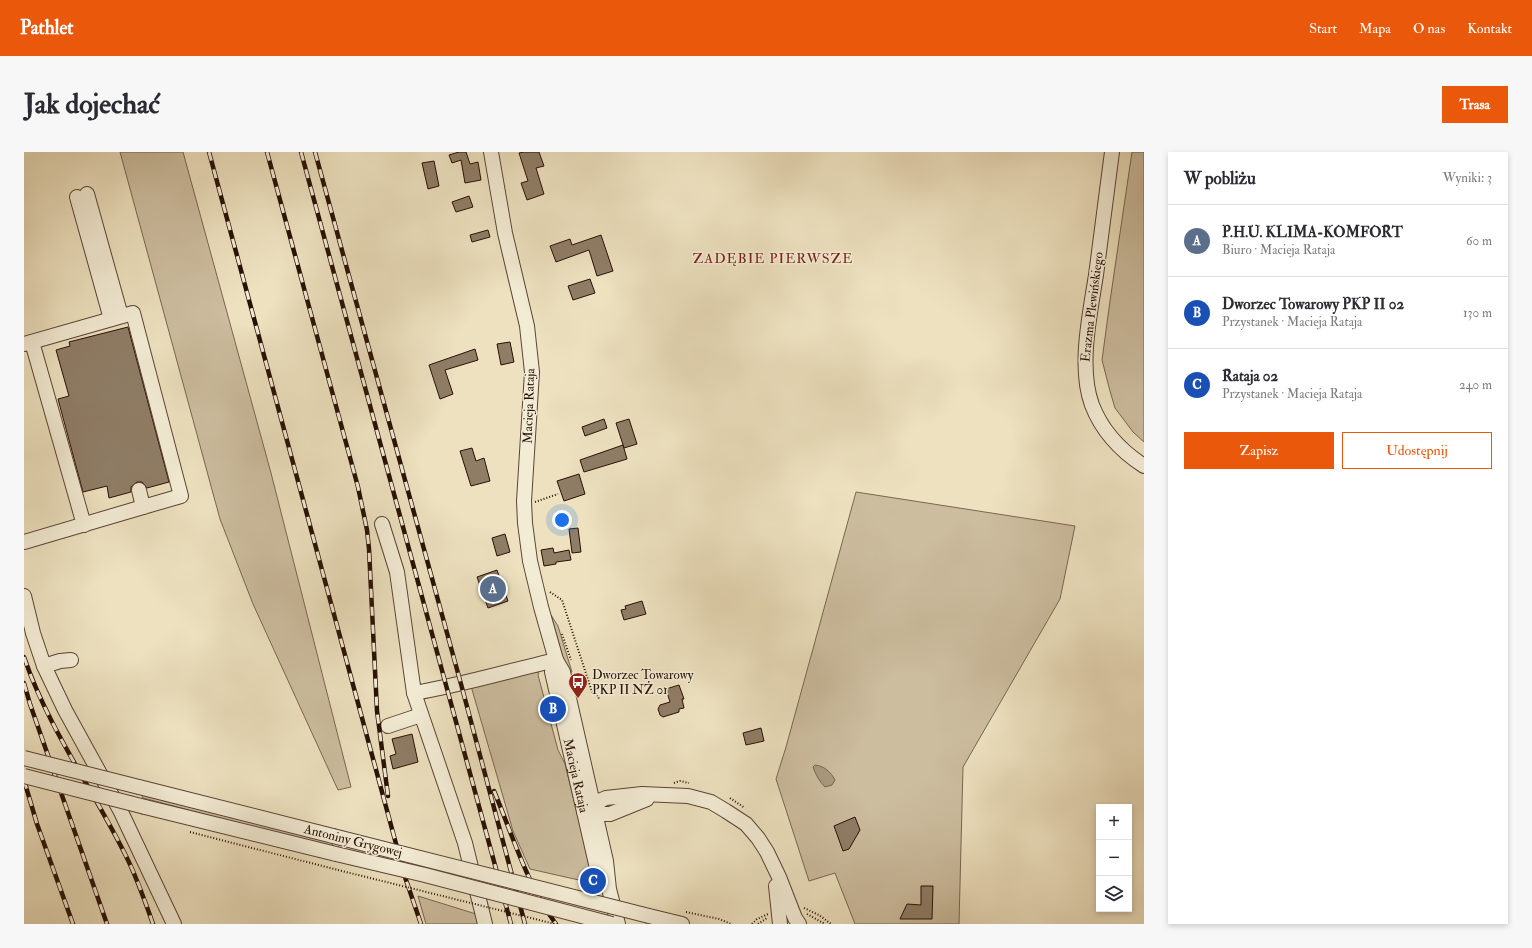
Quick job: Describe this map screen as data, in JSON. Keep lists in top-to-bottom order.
{
  "streets": {
    "street": ["Erazma Plewińskiego", "Macieja Rataja", "Antoniny Grygowej"]
  },
  "districts": ["ZADĘBIE PIERWSZE"],
  "places": {
    "bus stop": ["Dworzec Towarowy PKP II NŻ 01"]
  },
  "page": {
    "header": "Pathlet",
    "nav": [
      "Start",
      "Mapa",
      "O nas",
      "Kontakt"
    ],
    "buttons": [
      "Trasa",
      ["Zapisz", "Udostępnij"]
    ],
    "title": "Jak dojechać",
    "heading": ["W pobliżu", "Wyniki: 3"],
    "list": [
      {
        "mark": "A",
        "name": "P.H.U. KLIMA-KOMFORT",
        "note": "Biuro · Macieja Rataja",
        "value": "60 m"
      },
      {
        "mark": "B",
        "name": "Dworzec Towarowy PKP II 02",
        "note": "Przystanek · Macieja Rataja",
        "value": "130 m"
      },
      {
        "mark": "C",
        "name": "Rataja 02",
        "note": "Przystanek · Macieja Rataja",
        "value": "240 m"
      }
    ],
    "pins": ["A", "B", "C"],
    "map_buttons": ["+", "−"]
  }
}
